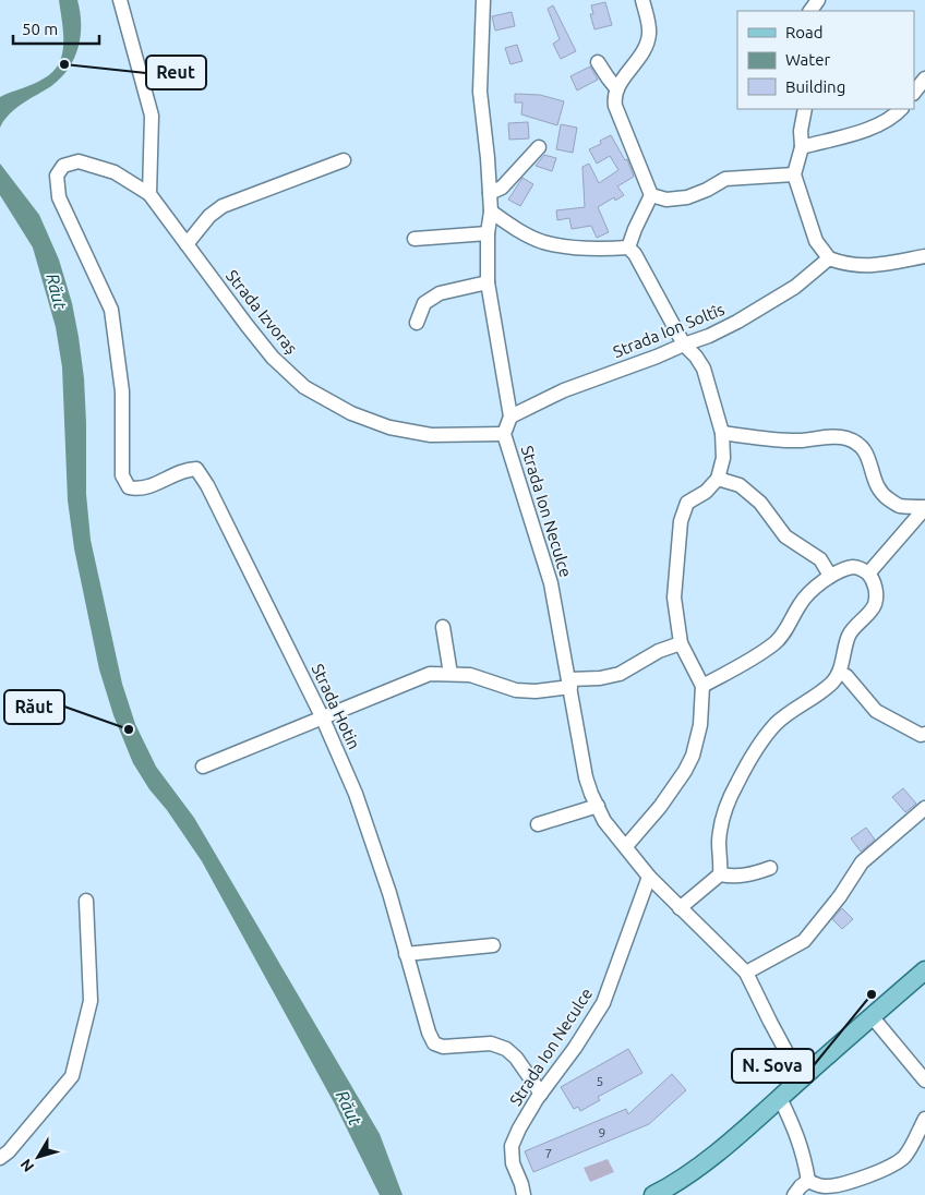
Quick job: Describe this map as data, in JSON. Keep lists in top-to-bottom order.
{
  "streets": {
    "street": [
      "Strada Izvoraș",
      "Strada Ion Soltîs",
      "Strada Ion Neculce",
      "Strada Hotin"
    ]
  },
  "crossings": [
    ["Strada Izvoraș", "Strada Ion Neculce"],
    ["Strada Izvoraș", "Strada Hotin"],
    ["Strada Ion Soltîs", "Strada Ion Neculce"],
    ["Strada Ion Neculce", "Strada Hotin"]
  ],
  "water": ["Răut"],
  "places": ["Reut", "Răut", "N. Sova"],
  "house_numbers": ["5", "9", "7"],
  "legend": ["Road", "Water", "Building"],
  "scale_bar": "50 m",
  "north": "bottom left"
}
